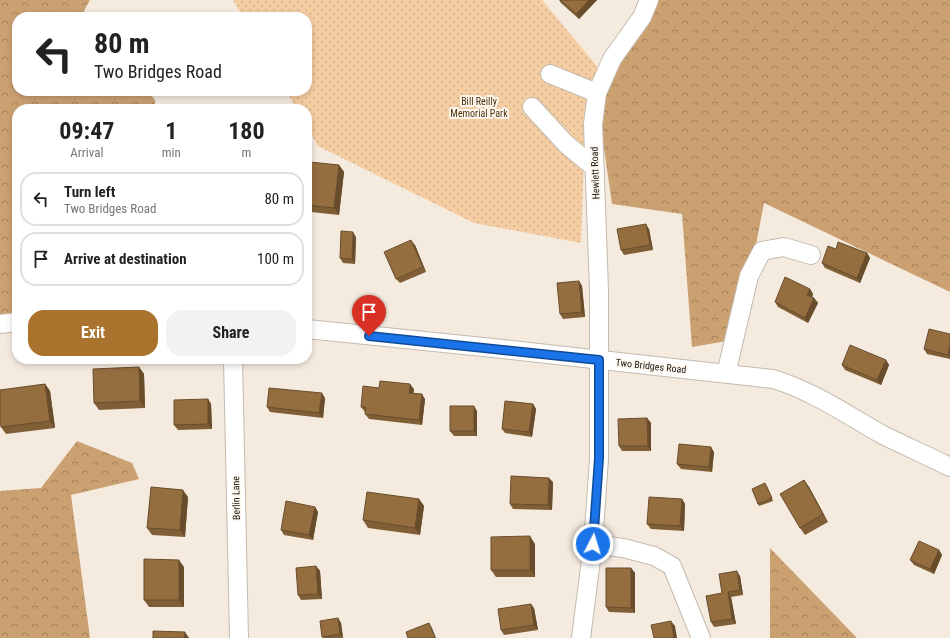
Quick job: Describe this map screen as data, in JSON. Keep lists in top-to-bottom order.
{
  "streets": {
    "street": ["Hewlett Road", "Two Bridges Road", "Berlin Lane"]
  },
  "crossings": [
    ["Hewlett Road", "Two Bridges Road"]
  ],
  "parks": ["Bill Reilly Memorial Park"],
  "page": {
    "turn": ["80 m", "Two Bridges Road"],
    "eta": [
      "09:47",
      "Arrival",
      "1",
      "min",
      "180",
      "m"
    ],
    "list": [
      {
        "name": "Turn left",
        "note": "Two Bridges Road",
        "value": "80 m"
      },
      {
        "name": "Arrive at destination",
        "value": "100 m"
      }
    ],
    "buttons": ["Exit", "Share"]
  }
}
